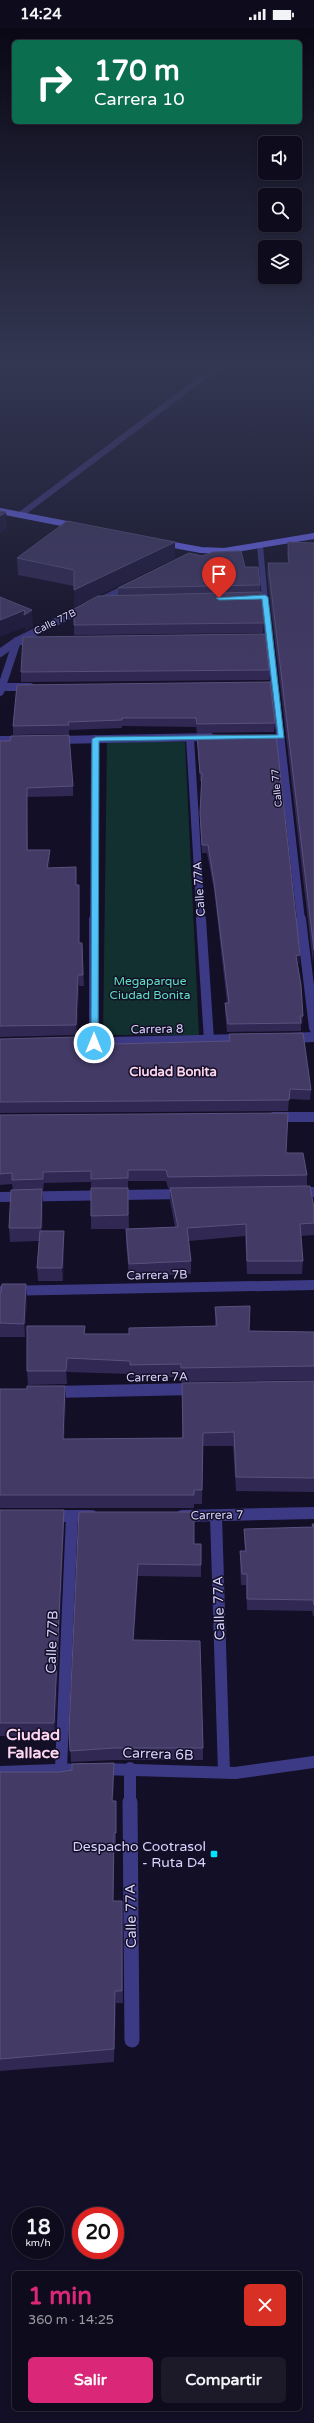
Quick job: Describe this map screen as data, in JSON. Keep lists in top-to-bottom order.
{
  "streets": {
    "street": [
      "Calle 77B",
      "Calle 77",
      "Calle 77A",
      "Carrera 8",
      "Carrera 7B",
      "Carrera 7A",
      "Carrera 7",
      "Carrera 6B"
    ]
  },
  "crossings": [
    ["Calle 77B", "Carrera 6B"],
    ["Calle 77A", "Carrera 8"],
    ["Calle 77A", "Carrera 7"],
    ["Calle 77A", "Carrera 6B"]
  ],
  "districts": ["Ciudad Bonita", "Ciudad Fallace"],
  "parks": ["Megaparque Ciudad Bonita"],
  "places": {
    "transit": ["Despacho Cootrasol - Ruta D4"]
  },
  "page": {
    "status": "14:24",
    "turn": ["170 m", "Carrera 10"],
    "speed": "18 km/h",
    "limit": "20",
    "heading": ["1 min", "360 m · 14:25"],
    "buttons": ["Salir", "Compartir"]
  }
}
